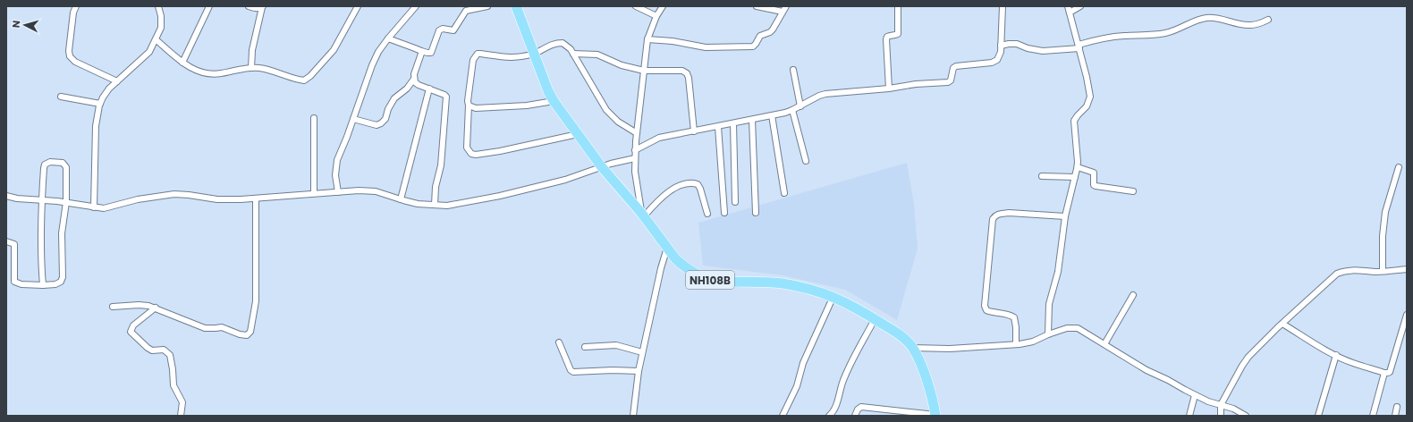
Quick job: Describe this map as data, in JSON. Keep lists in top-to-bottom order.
{
  "streets": {
    "highway": ["NH108B"]
  },
  "north": "left"
}
